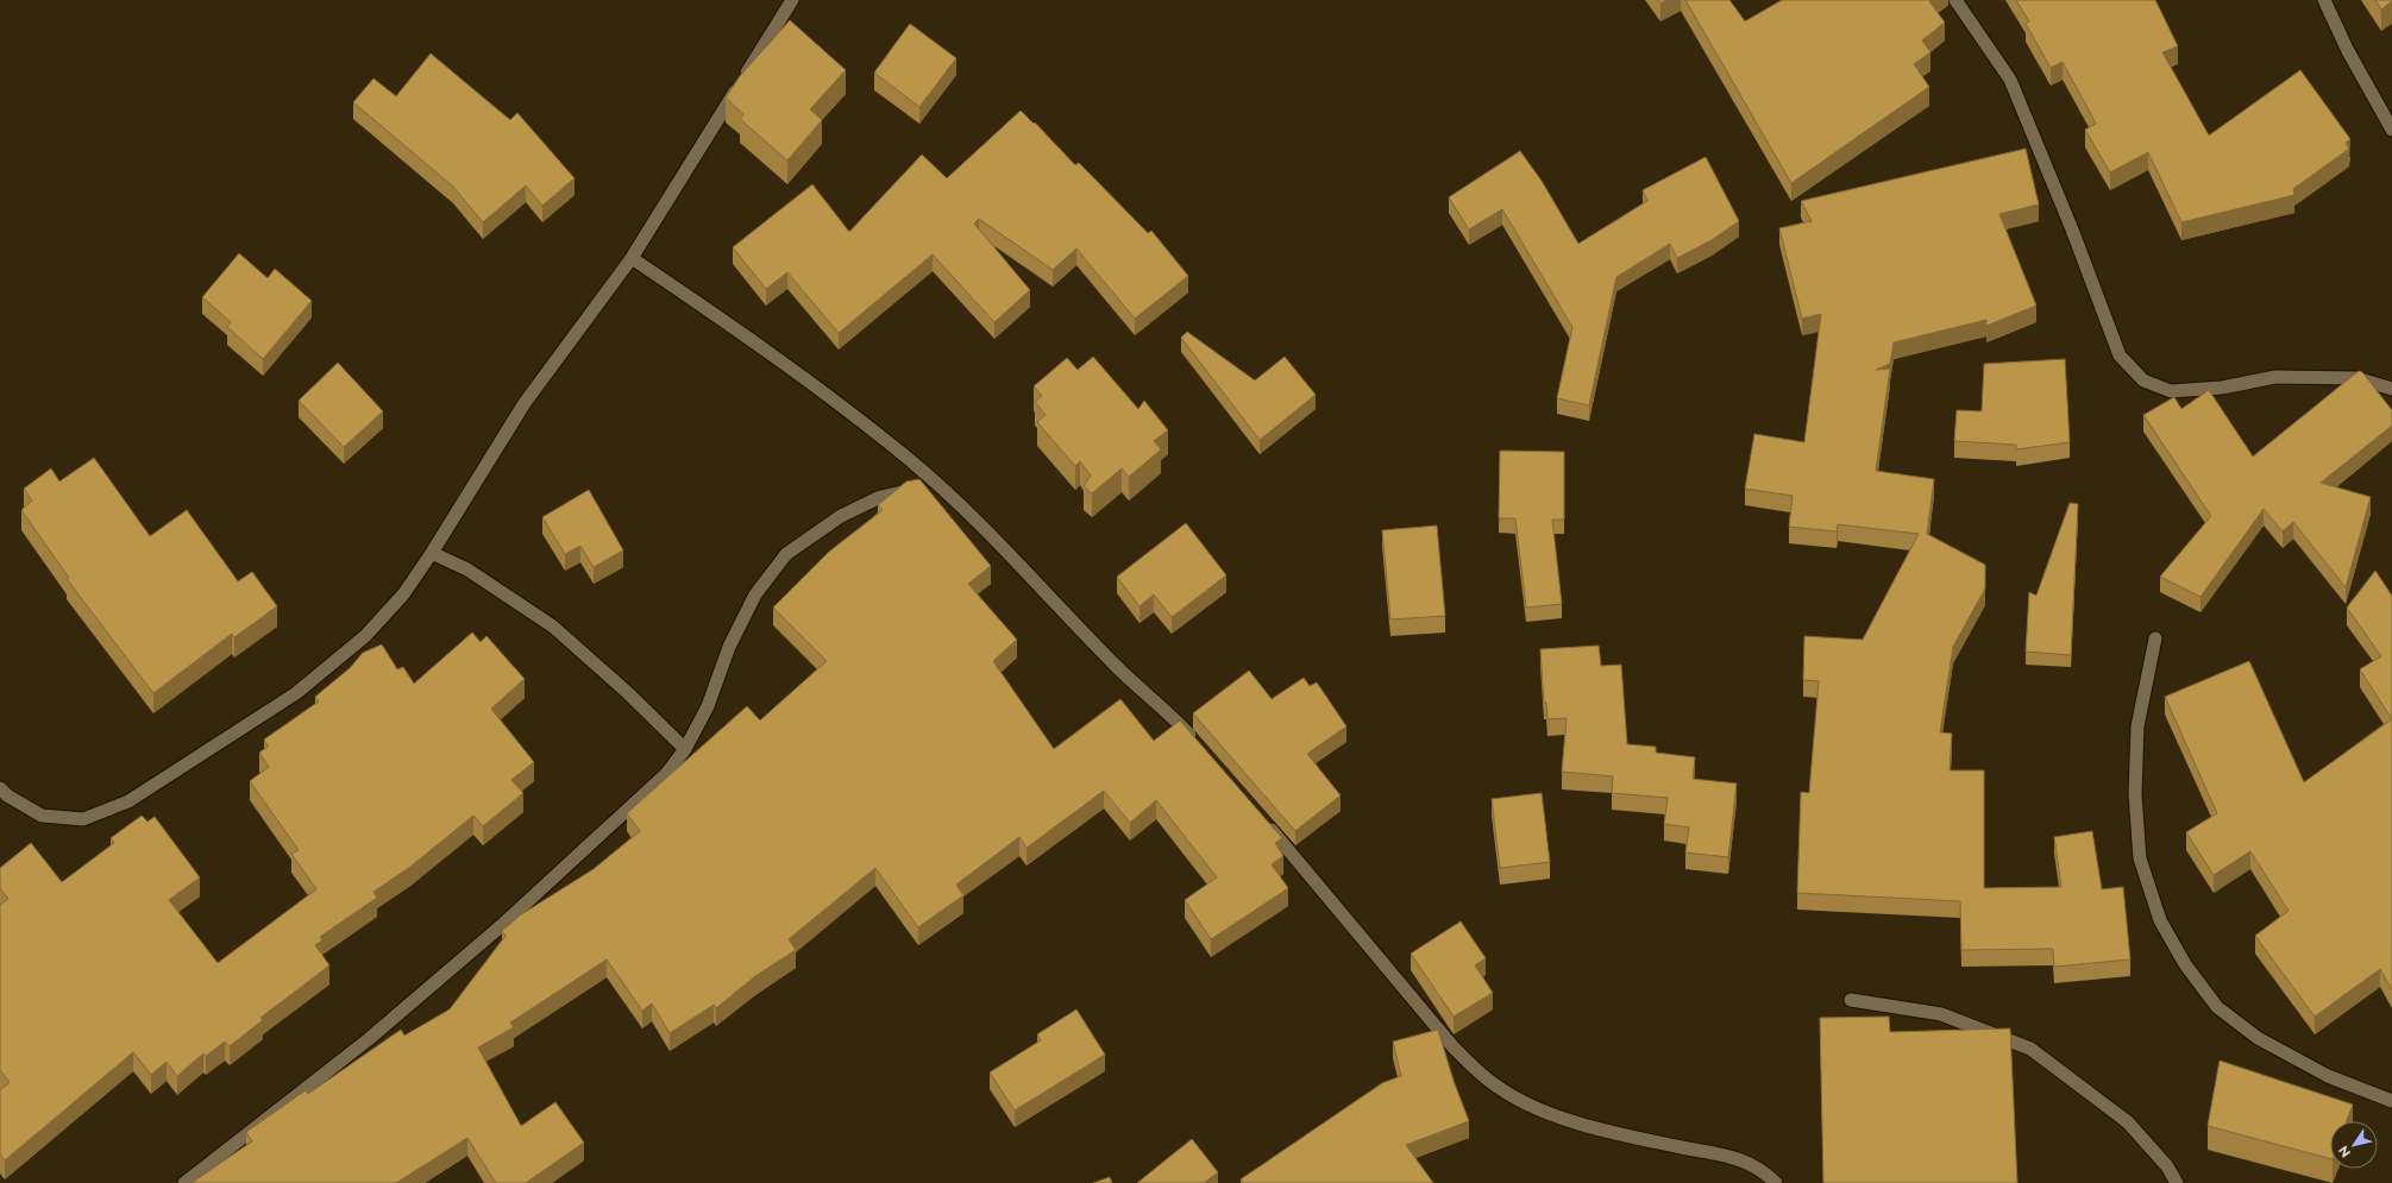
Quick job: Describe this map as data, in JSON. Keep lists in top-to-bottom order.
{
  "north": "bottom left"
}
